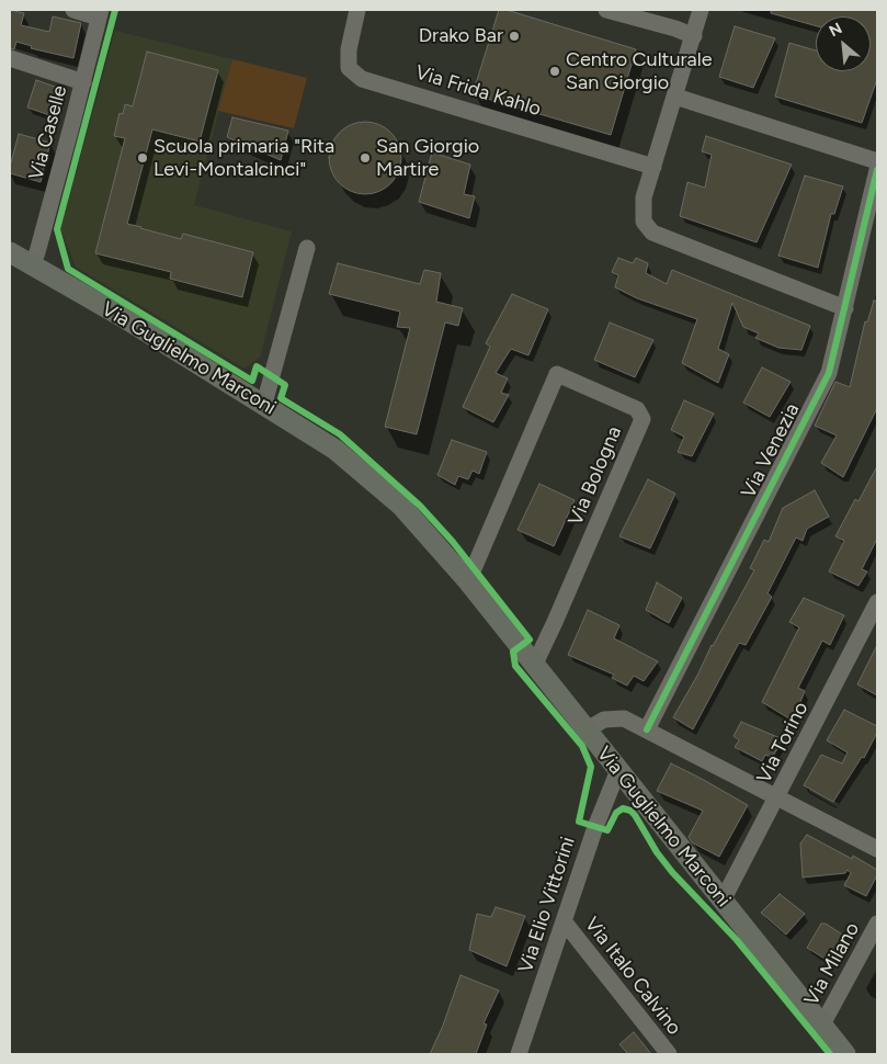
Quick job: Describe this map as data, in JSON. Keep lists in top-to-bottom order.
{
  "streets": {
    "main road": ["Via Guglielmo Marconi"],
    "street": [
      "Via Frida Kahlo",
      "Via Caselle",
      "Via Venezia",
      "Via Bologna",
      "Via Torino",
      "Via Elio Vittorini",
      "Via Milano",
      "Via Italo Calvino"
    ]
  },
  "crossings": [
    ["Via Caselle", "Via Guglielmo Marconi"],
    ["Via Guglielmo Marconi", "Via Bologna"],
    ["Via Guglielmo Marconi", "Via Torino"],
    ["Via Guglielmo Marconi", "Via Elio Vittorini"],
    ["Via Guglielmo Marconi", "Via Milano"],
    ["Via Elio Vittorini", "Via Italo Calvino"]
  ],
  "places": [
    "Drako Bar",
    "Centro Culturale San Giorgio",
    "Scuola primaria \"Rita Levi-Montalcinci\"",
    "San Giorgio Martire"
  ],
  "north": "top left"
}
